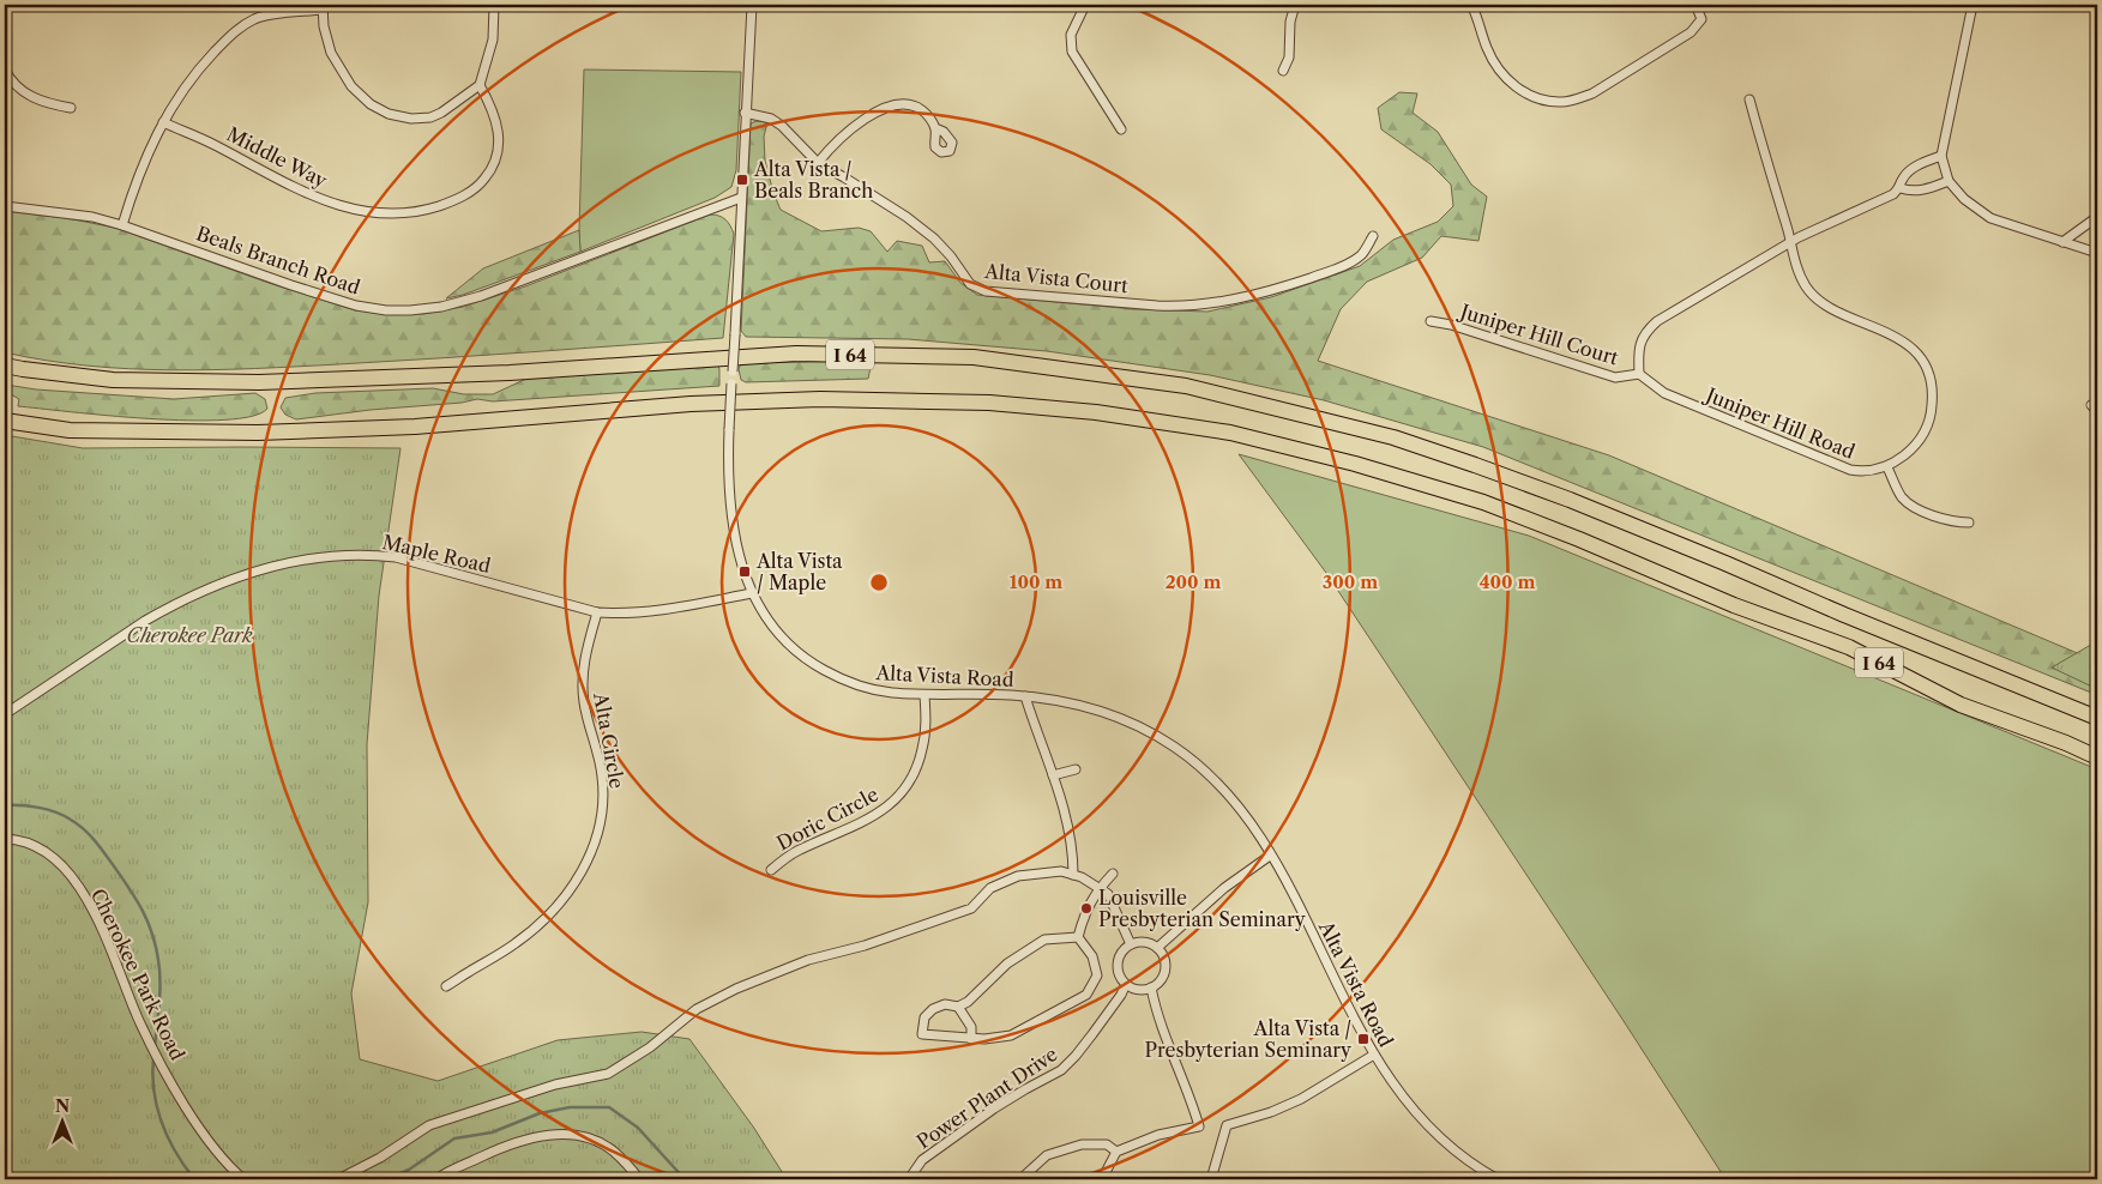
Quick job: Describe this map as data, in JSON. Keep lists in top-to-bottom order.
{
  "streets": {
    "highway": ["I 64"],
    "street": [
      "Middle Way",
      "Beals Branch Road",
      "Alta Vista Court",
      "Juniper Hill Court",
      "Juniper Hill Road",
      "Maple Road",
      "Alta Vista Road",
      "Alta Circle",
      "Doric Circle",
      "Cherokee Park Road",
      "Power Plant Drive"
    ]
  },
  "crossings": [
    ["Beals Branch Road", "Alta Vista Road"],
    ["Alta Vista Court", "Alta Vista Road"],
    ["Juniper Hill Court", "Juniper Hill Road"],
    ["Maple Road", "Alta Vista Road"],
    ["Maple Road", "Alta Circle"],
    ["Alta Vista Road", "Doric Circle"]
  ],
  "parks": ["Cherokee Park"],
  "places": {
    "transit": ["Alta Vista / Beals Branch", "Alta Vista / Maple", "Alta Vista / Presbyterian Seminary"],
    "other": ["Louisville Presbyterian Seminary"]
  },
  "north": "top",
  "rings": [
    "100 m",
    "200 m",
    "300 m",
    "400 m"
  ]
}
